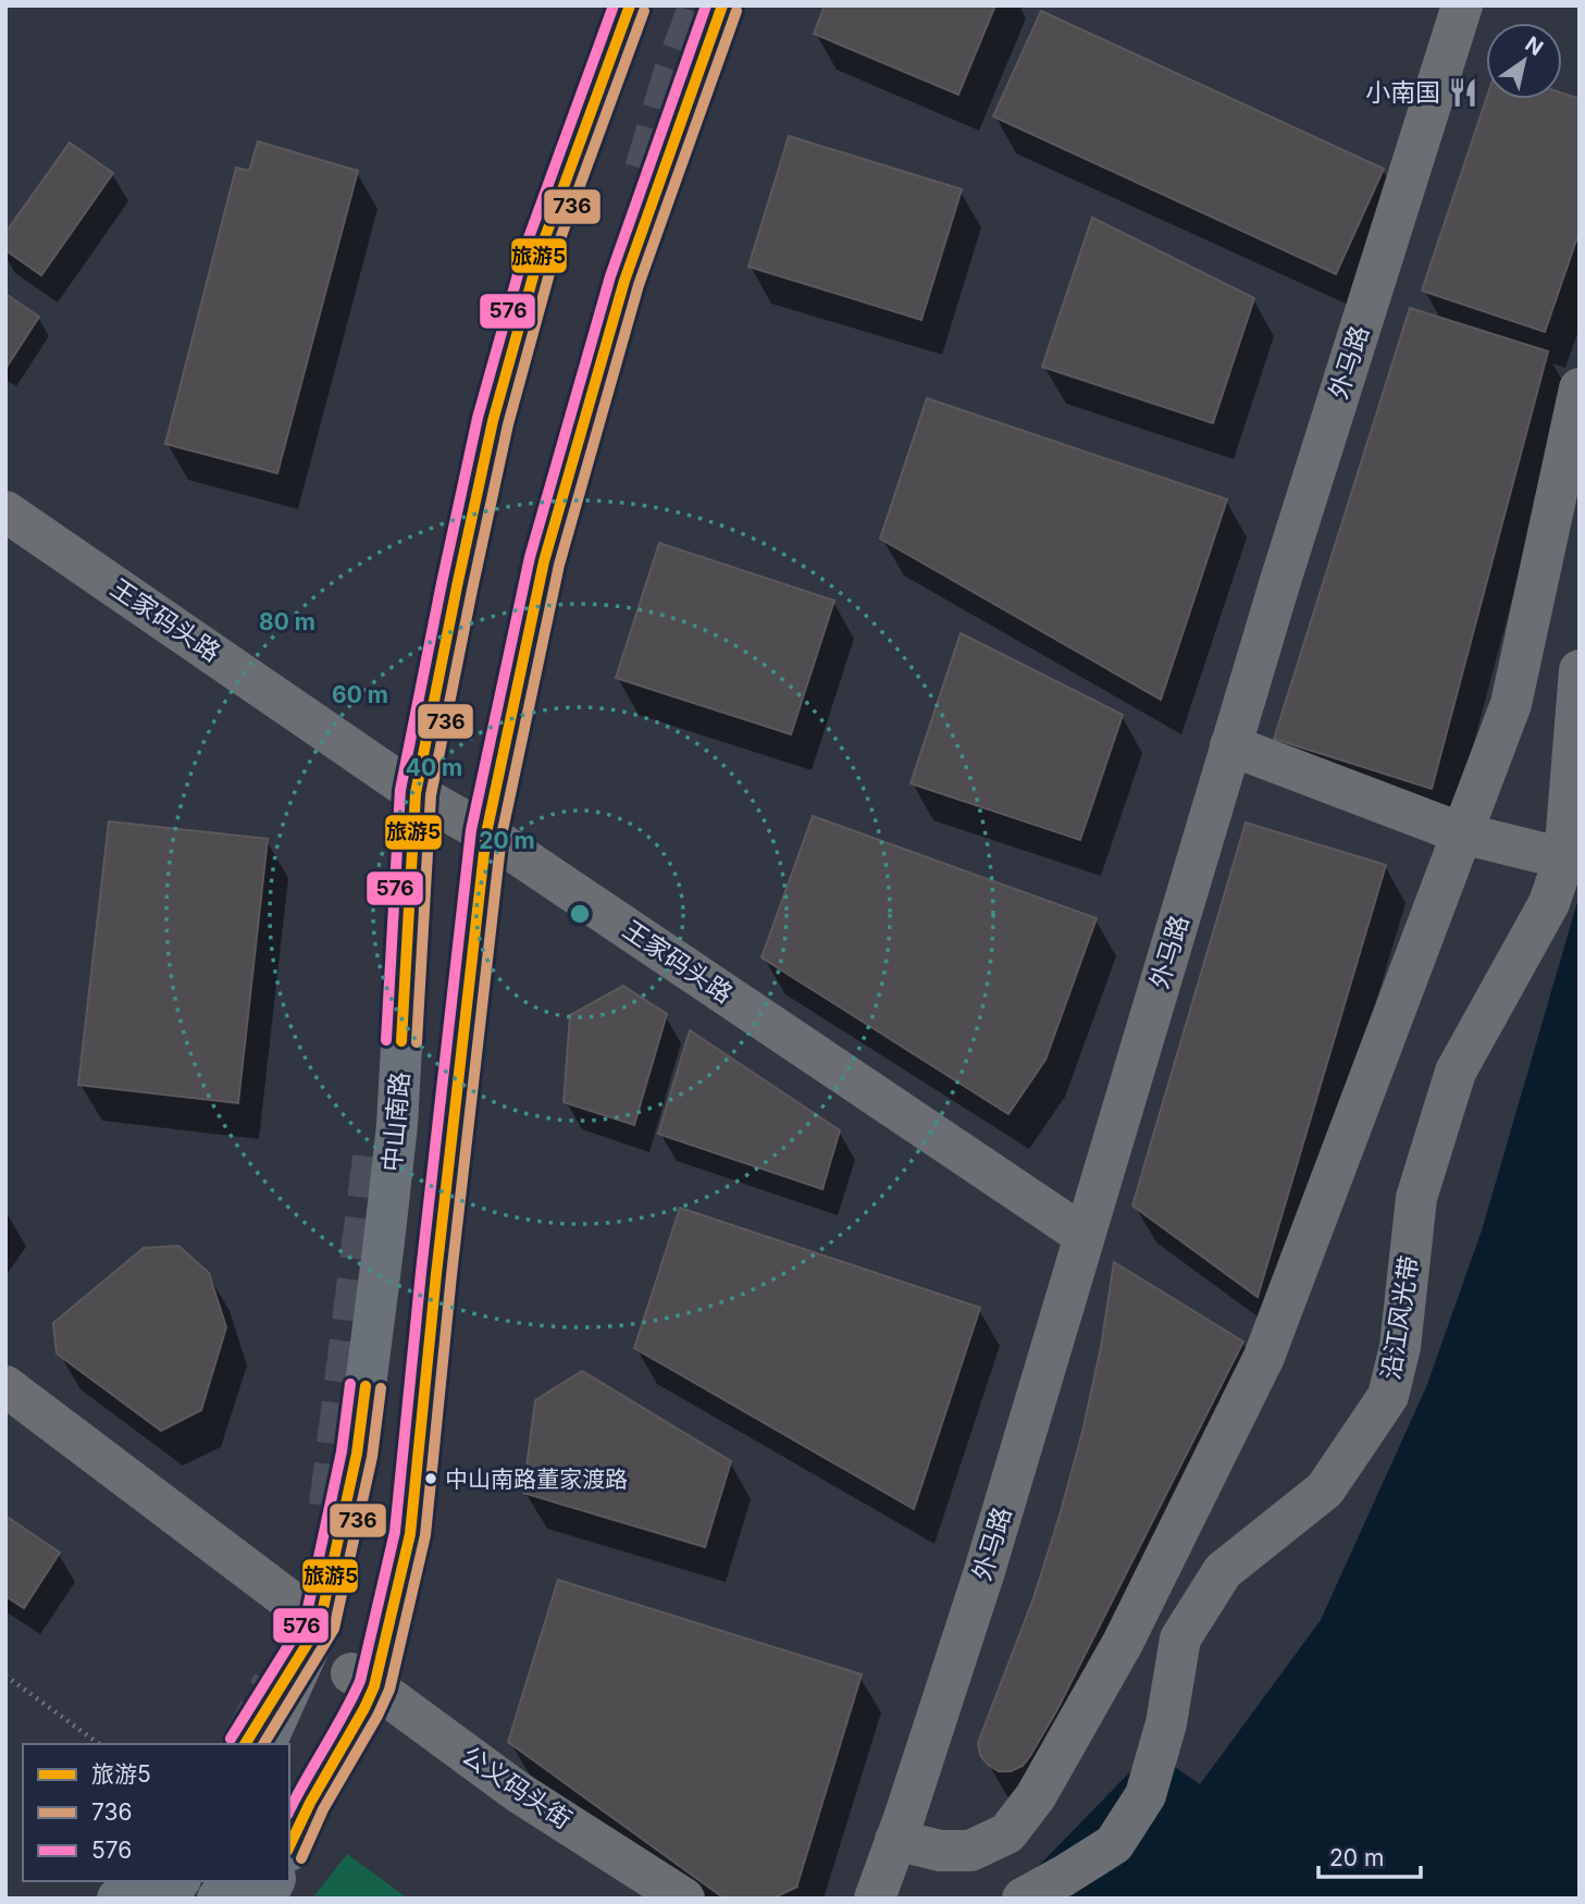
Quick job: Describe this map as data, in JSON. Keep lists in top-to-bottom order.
{
  "streets": {
    "main road": ["中山南路"],
    "street": [
      "外马路",
      "王家码头路",
      "沿江风光带",
      "公义码头街"
    ]
  },
  "crossings": [
    ["外马路", "王家码头路"],
    ["王家码头路", "中山南路"]
  ],
  "places": {
    "restaurant": ["小南国"],
    "other": ["中山南路董家渡路"]
  },
  "lines": ["transit line 旅游5", "transit line 576", "transit line 736"],
  "legend": ["旅游5", "736", "576"],
  "scale_bar": "20 m",
  "north": "top right",
  "rings": [
    "80 m",
    "60 m",
    "40 m",
    "20 m"
  ]
}
